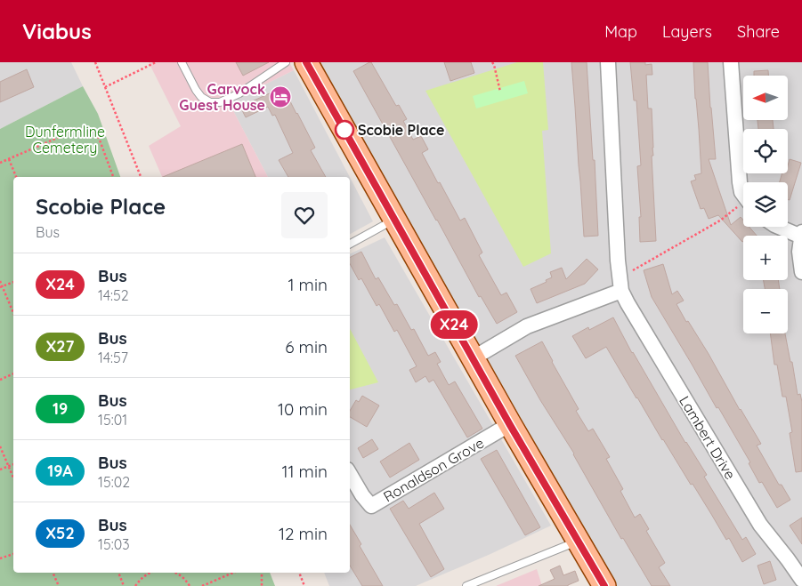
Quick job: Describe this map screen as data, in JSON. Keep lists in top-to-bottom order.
{
  "streets": {
    "street": ["Lambert Drive", "Ronaldson Grove"]
  },
  "parks": ["Dunfermline Cemetery"],
  "places": {
    "hotel": ["Garvock Guest House"],
    "other": ["Scobie Place"]
  },
  "lines": ["bus line X24"],
  "north": "left",
  "page": {
    "header": "Viabus",
    "nav": ["Map", "Layers", "Share"],
    "on_map": "X24",
    "map_buttons": ["+", "−"],
    "heading": ["Scobie Place", "Bus"],
    "list": [
      {
        "mark": "X24",
        "name": "Bus",
        "note": "14:52",
        "value": "1 min"
      },
      {
        "mark": "X27",
        "name": "Bus",
        "note": "14:57",
        "value": "6 min"
      },
      {
        "mark": "19",
        "name": "Bus",
        "note": "15:01",
        "value": "10 min"
      },
      {
        "mark": "19A",
        "name": "Bus",
        "note": "15:02",
        "value": "11 min"
      },
      {
        "mark": "X52",
        "name": "Bus",
        "note": "15:03",
        "value": "12 min"
      }
    ]
  }
}
